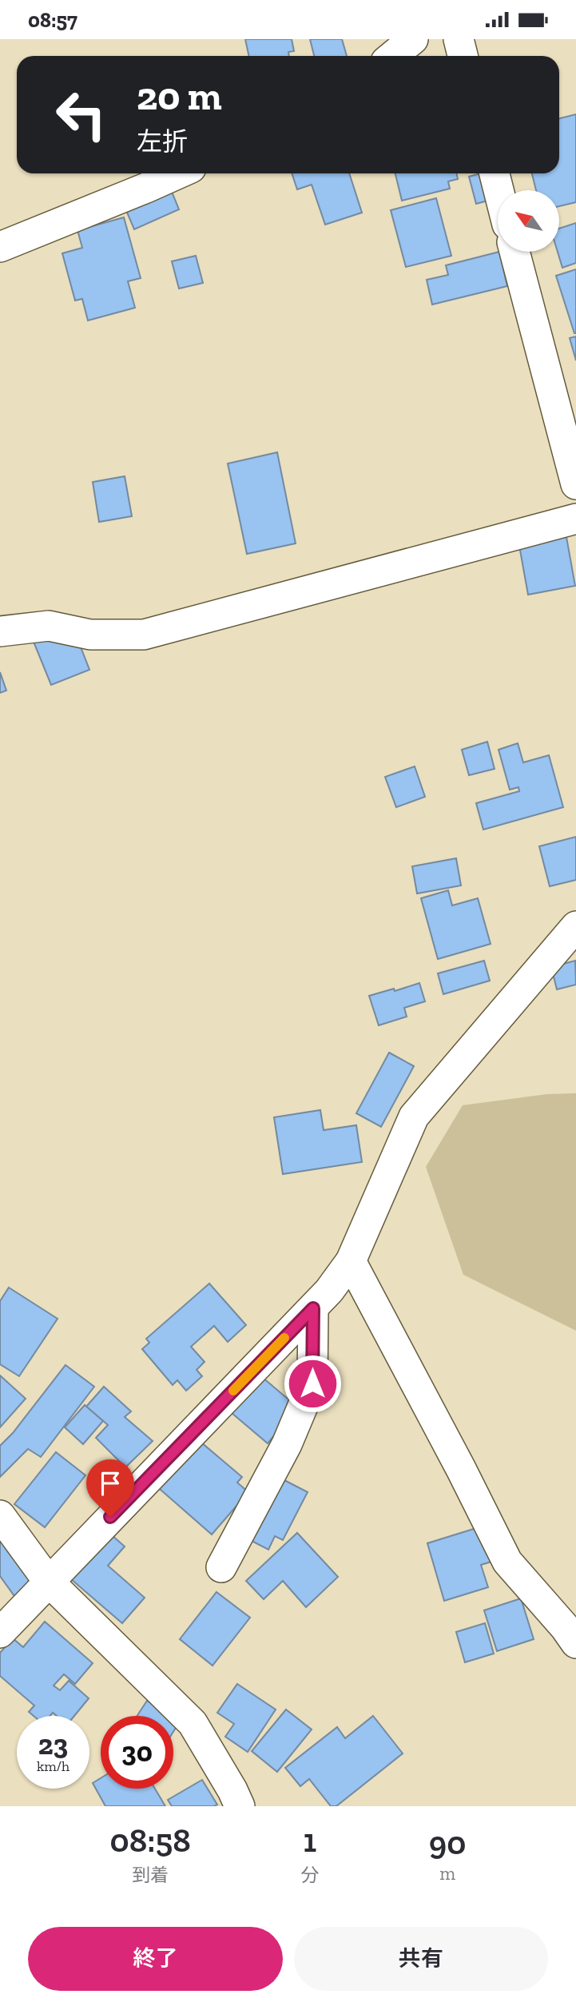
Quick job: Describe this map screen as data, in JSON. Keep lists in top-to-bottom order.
{
  "north": "top left",
  "page": {
    "status": "08:57",
    "turn": ["20 m", "左折"],
    "speed": "23 km/h",
    "limit": "30",
    "eta": [
      "08:58",
      "到着",
      "1",
      "分",
      "90",
      "m"
    ],
    "buttons": ["終了", "共有"]
  }
}
